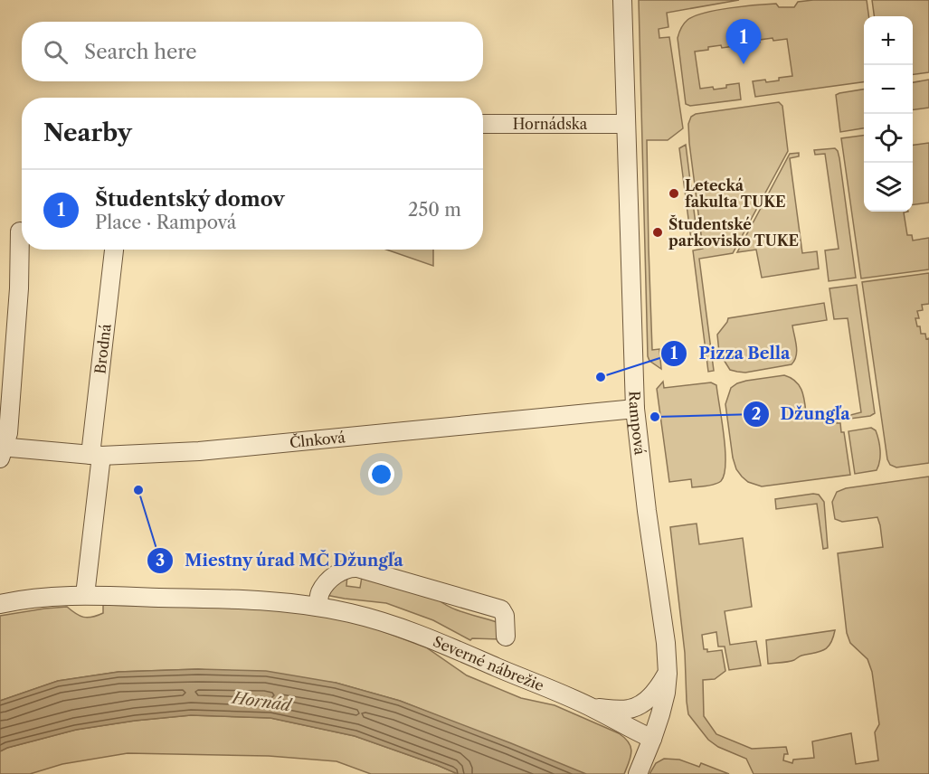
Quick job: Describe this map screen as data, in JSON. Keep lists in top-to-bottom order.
{
  "streets": {
    "street": [
      "Hornádska",
      "Brodná",
      "Rampová",
      "Člnková",
      "Severné nábrežie"
    ]
  },
  "crossings": [
    ["Hornádska", "Rampová"],
    ["Brodná", "Člnková"],
    ["Brodná", "Severné nábrežie"],
    ["Rampová", "Člnková"],
    ["Rampová", "Severné nábrežie"]
  ],
  "water": ["Hornád"],
  "places": [
    "Letecká fakulta TUKE",
    "Študentské parkovisko TUKE",
    "Pizza Bella",
    "Džungľa",
    "Miestny úrad MČ Džungľa"
  ],
  "page": {
    "map_buttons": ["+", "−"],
    "pins": "1",
    "search": "Search here",
    "heading": "Nearby",
    "list": [
      {
        "mark": "1",
        "name": "Študentský domov",
        "note": "Place · Rampová",
        "value": "250 m"
      }
    ]
  }
}
